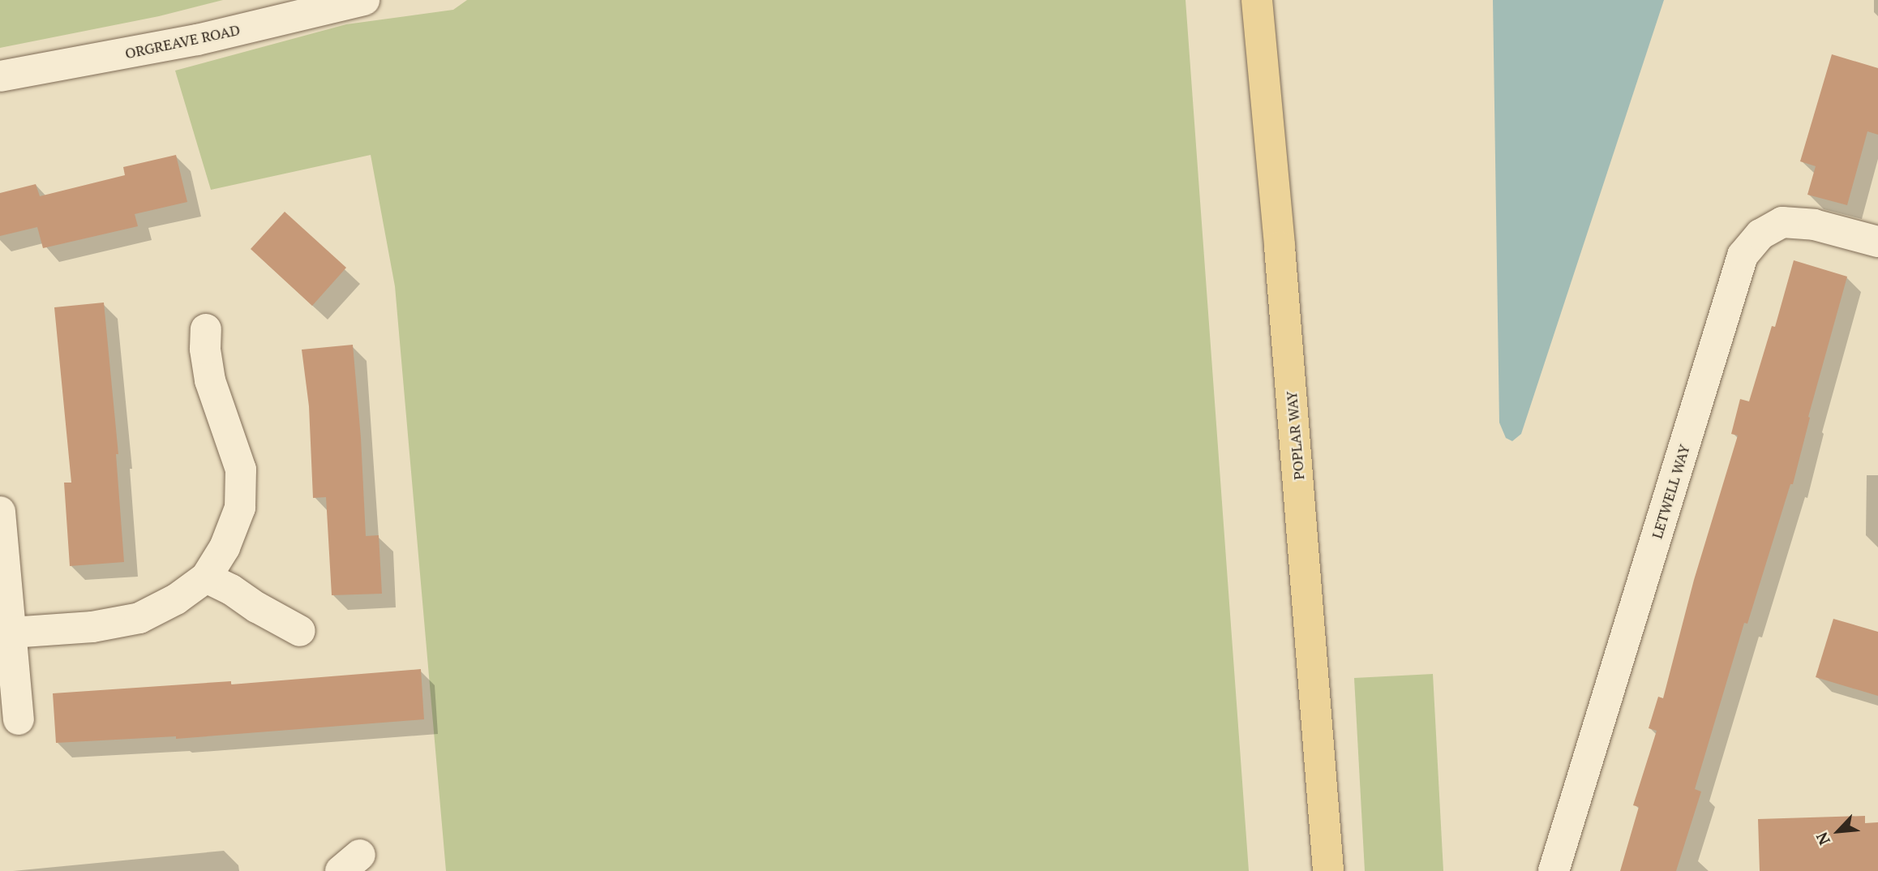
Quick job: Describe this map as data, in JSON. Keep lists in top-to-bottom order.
{
  "streets": {
    "main road": ["POPLAR WAY"],
    "street": ["ORGREAVE ROAD", "LETWELL WAY"]
  },
  "north": "bottom left"
}
